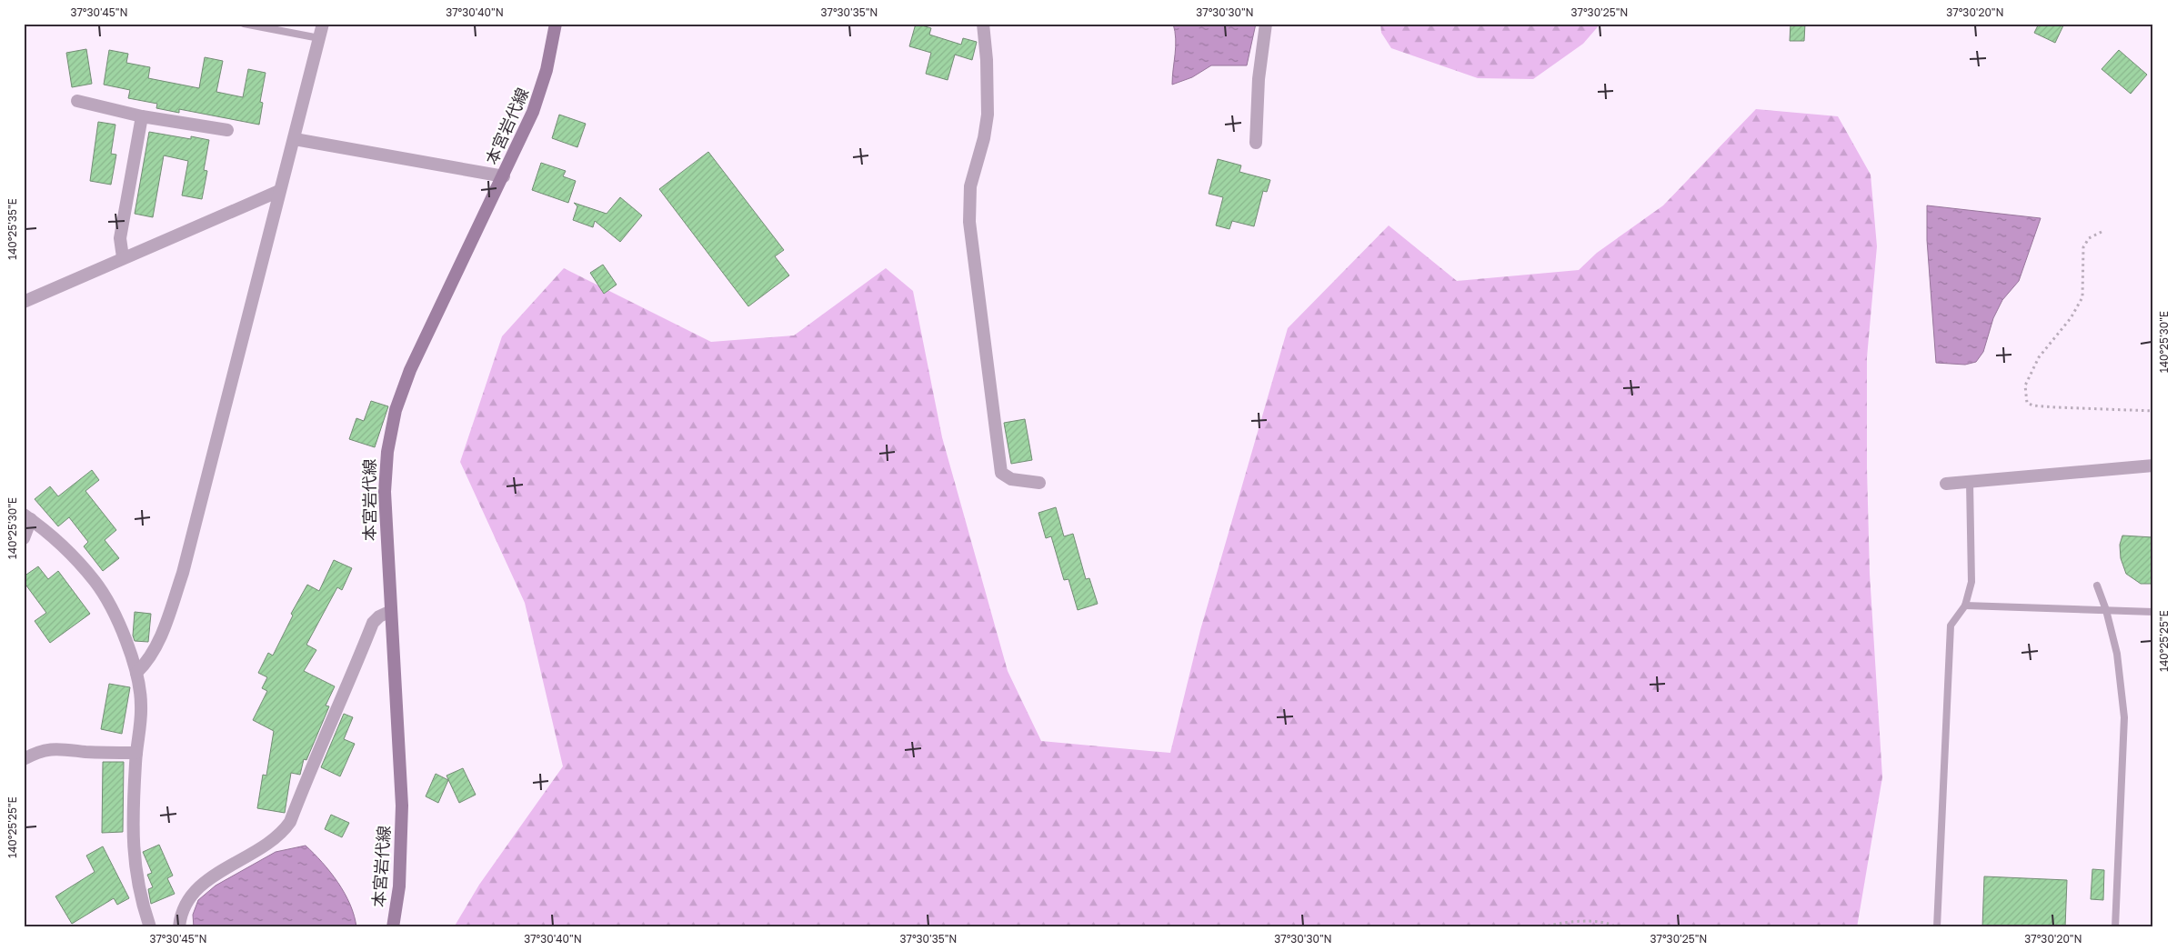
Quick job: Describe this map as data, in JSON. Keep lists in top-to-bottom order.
{
  "streets": {
    "main road": ["本宮岩代線"]
  },
  "coordinates": [
    "37°30'45\"N",
    "37°30'40\"N",
    "37°30'35\"N",
    "37°30'30\"N",
    "37°30'25\"N",
    "37°30'20\"N",
    "140°25'35\"E",
    "140°25'30\"E",
    "140°25'25\"E"
  ]
}
